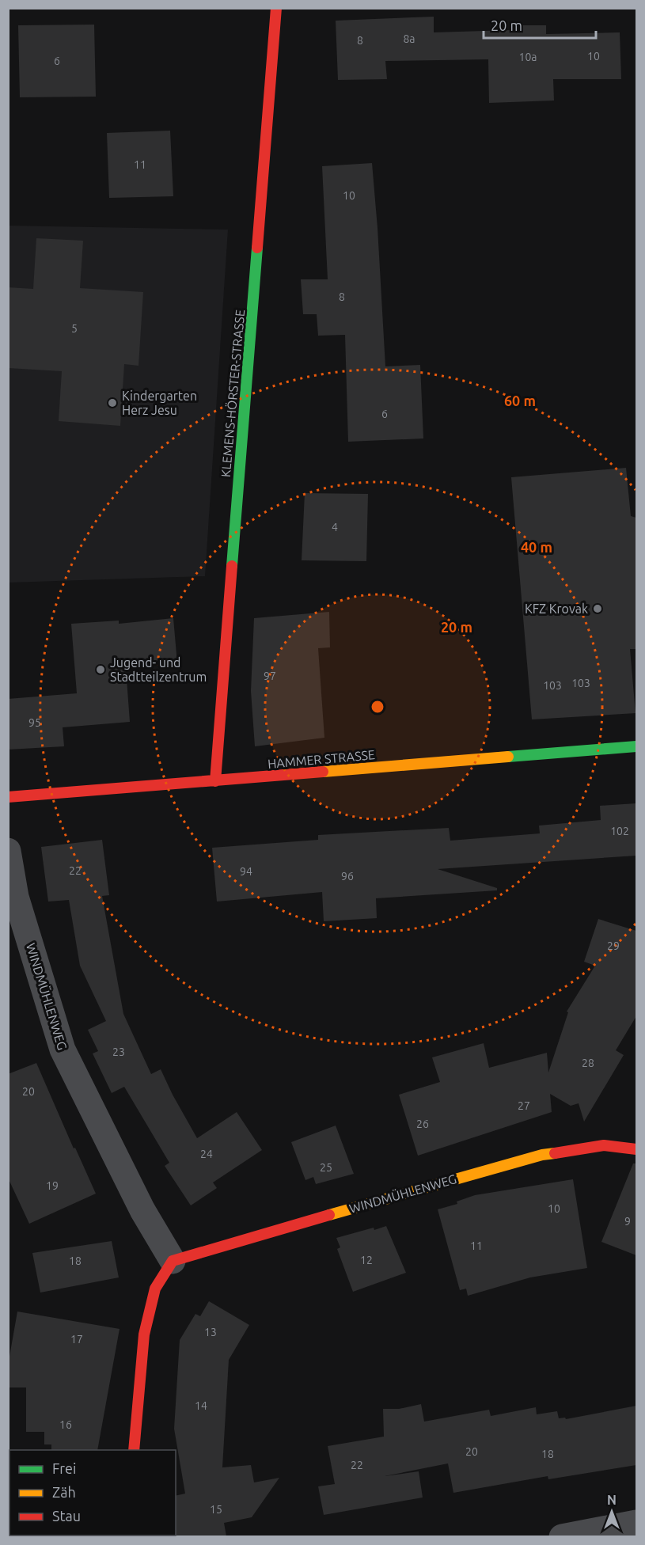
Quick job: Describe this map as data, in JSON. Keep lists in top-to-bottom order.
{
  "streets": {
    "street": ["KLEMENS-HÖRSTER-STRASSE", "HAMMER STRASSE", "WINDMÜHLENWEG"]
  },
  "crossings": [
    ["KLEMENS-HÖRSTER-STRASSE", "HAMMER STRASSE"]
  ],
  "places": ["Kindergarten Herz Jesu", "KFZ Krovak", "Jugend- und Stadtteilzentrum"],
  "house_numbers": [
    "8a",
    "8",
    "10",
    "10a",
    "6",
    "11",
    "10",
    "8",
    "5",
    "6",
    "4",
    "97",
    "103",
    "103",
    "95",
    "102",
    "22",
    "94",
    "96",
    "29",
    "23",
    "28",
    "20",
    "27",
    "26",
    "24",
    "25",
    "19",
    "10",
    "9",
    "11",
    "12",
    "18",
    "13",
    "17",
    "14",
    "16",
    "20",
    "18",
    "22",
    "15"
  ],
  "legend": ["Frei", "Zäh", "Stau"],
  "scale_bar": "20 m",
  "north": "top",
  "rings": ["60 m", "40 m", "20 m"]
}
